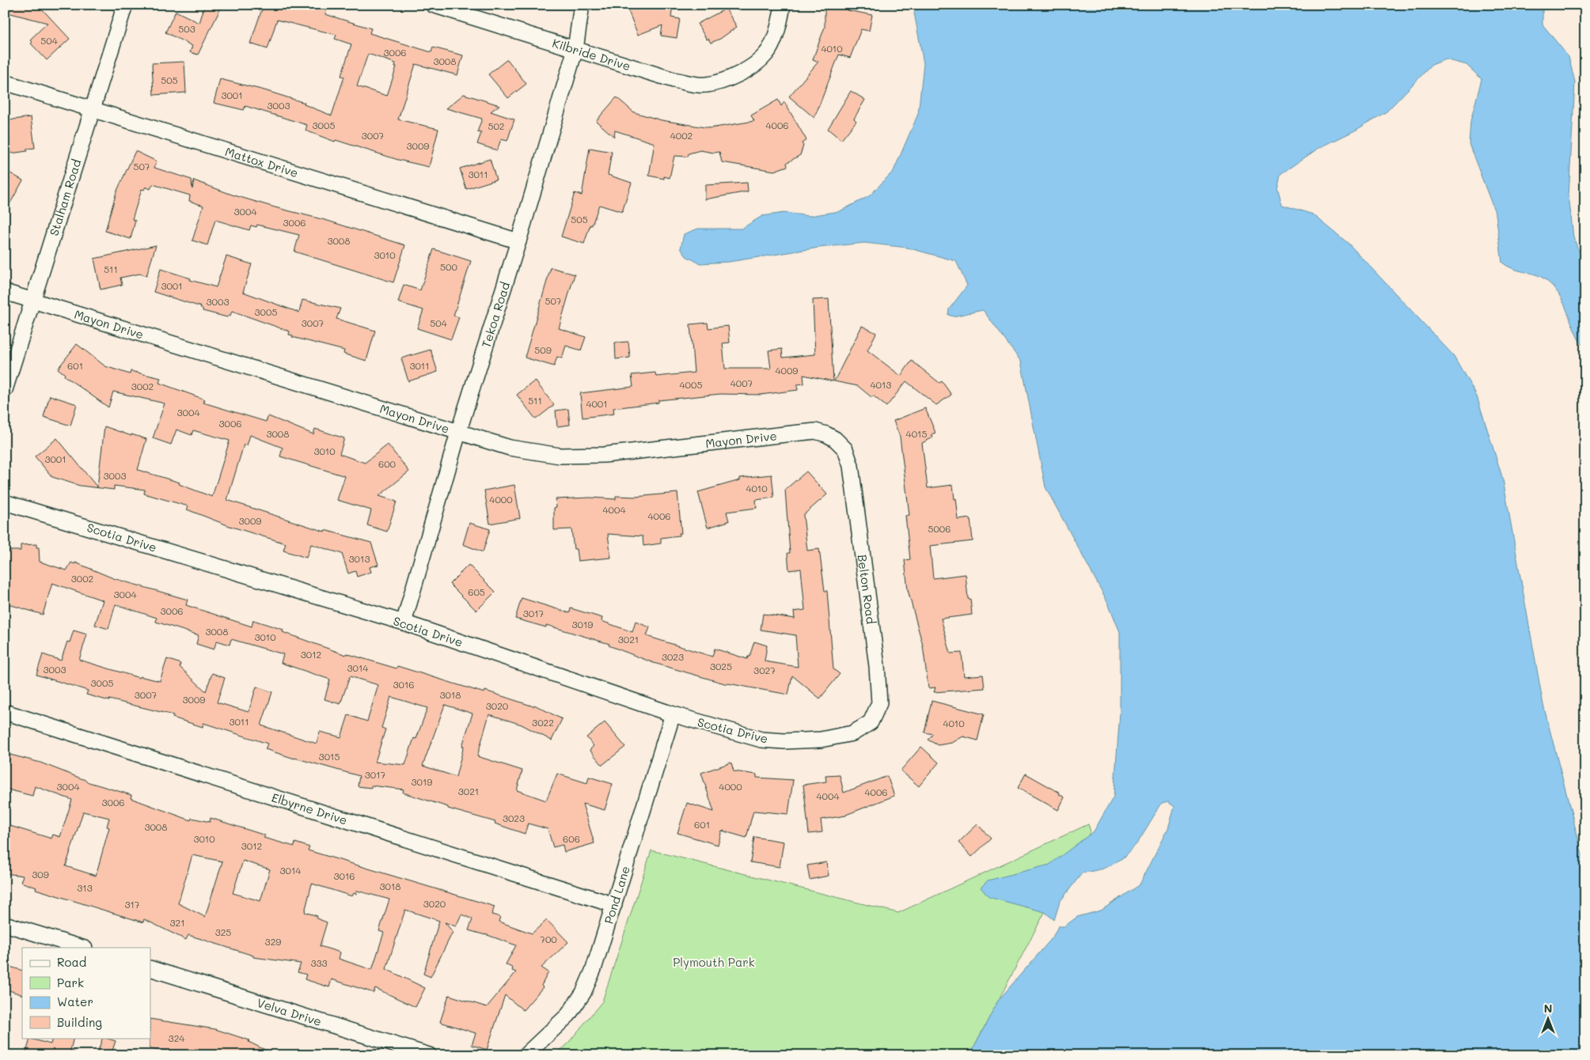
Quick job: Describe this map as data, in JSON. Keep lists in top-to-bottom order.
{
  "streets": {
    "street": [
      "Kilbride Drive",
      "Mattox Drive",
      "Stalham Road",
      "Tekoa Road",
      "Mayon Drive",
      "Scotia Drive",
      "Belton Road",
      "Elbyrne Drive",
      "Pond Lane",
      "Velva Drive"
    ]
  },
  "crossings": [
    ["Kilbride Drive", "Tekoa Road"],
    ["Mattox Drive", "Stalham Road"],
    ["Mattox Drive", "Tekoa Road"],
    ["Stalham Road", "Mayon Drive"],
    ["Tekoa Road", "Mayon Drive"],
    ["Tekoa Road", "Scotia Drive"],
    ["Mayon Drive", "Belton Road"],
    ["Scotia Drive", "Belton Road"],
    ["Scotia Drive", "Pond Lane"],
    ["Elbyrne Drive", "Pond Lane"]
  ],
  "parks": ["Plymouth Park"],
  "house_numbers": [
    "503",
    "504",
    "4010",
    "3006",
    "3008",
    "505",
    "3001",
    "3003",
    "3005",
    "4006",
    "502",
    "3007",
    "4002",
    "3009",
    "507",
    "3011",
    "3004",
    "505",
    "3006",
    "3008",
    "3010",
    "500",
    "511",
    "3001",
    "507",
    "3003",
    "3005",
    "3007",
    "504",
    "509",
    "601",
    "3011",
    "4009",
    "4007",
    "4005",
    "4013",
    "3002",
    "511",
    "4001",
    "3004",
    "3006",
    "3008",
    "4015",
    "3010",
    "3001",
    "600",
    "3003",
    "4010",
    "4000",
    "4004",
    "4006",
    "3009",
    "5006",
    "3013",
    "3002",
    "605",
    "3004",
    "3006",
    "3017",
    "3019",
    "3008",
    "3010",
    "3021",
    "3012",
    "3023",
    "3025",
    "3014",
    "3003",
    "3027",
    "3005",
    "3016",
    "3007",
    "3018",
    "3009",
    "3020",
    "3011",
    "3022",
    "4010",
    "3015",
    "3017",
    "3019",
    "3004",
    "4000",
    "3021",
    "4006",
    "4004",
    "3006",
    "3023",
    "601",
    "3008",
    "3010",
    "606",
    "3012",
    "3014",
    "309",
    "3016",
    "3018",
    "313",
    "3020",
    "317",
    "321",
    "325",
    "700",
    "329",
    "333",
    "324"
  ],
  "legend": [
    "Road",
    "Park",
    "Water",
    "Building"
  ],
  "north": "top"
}
